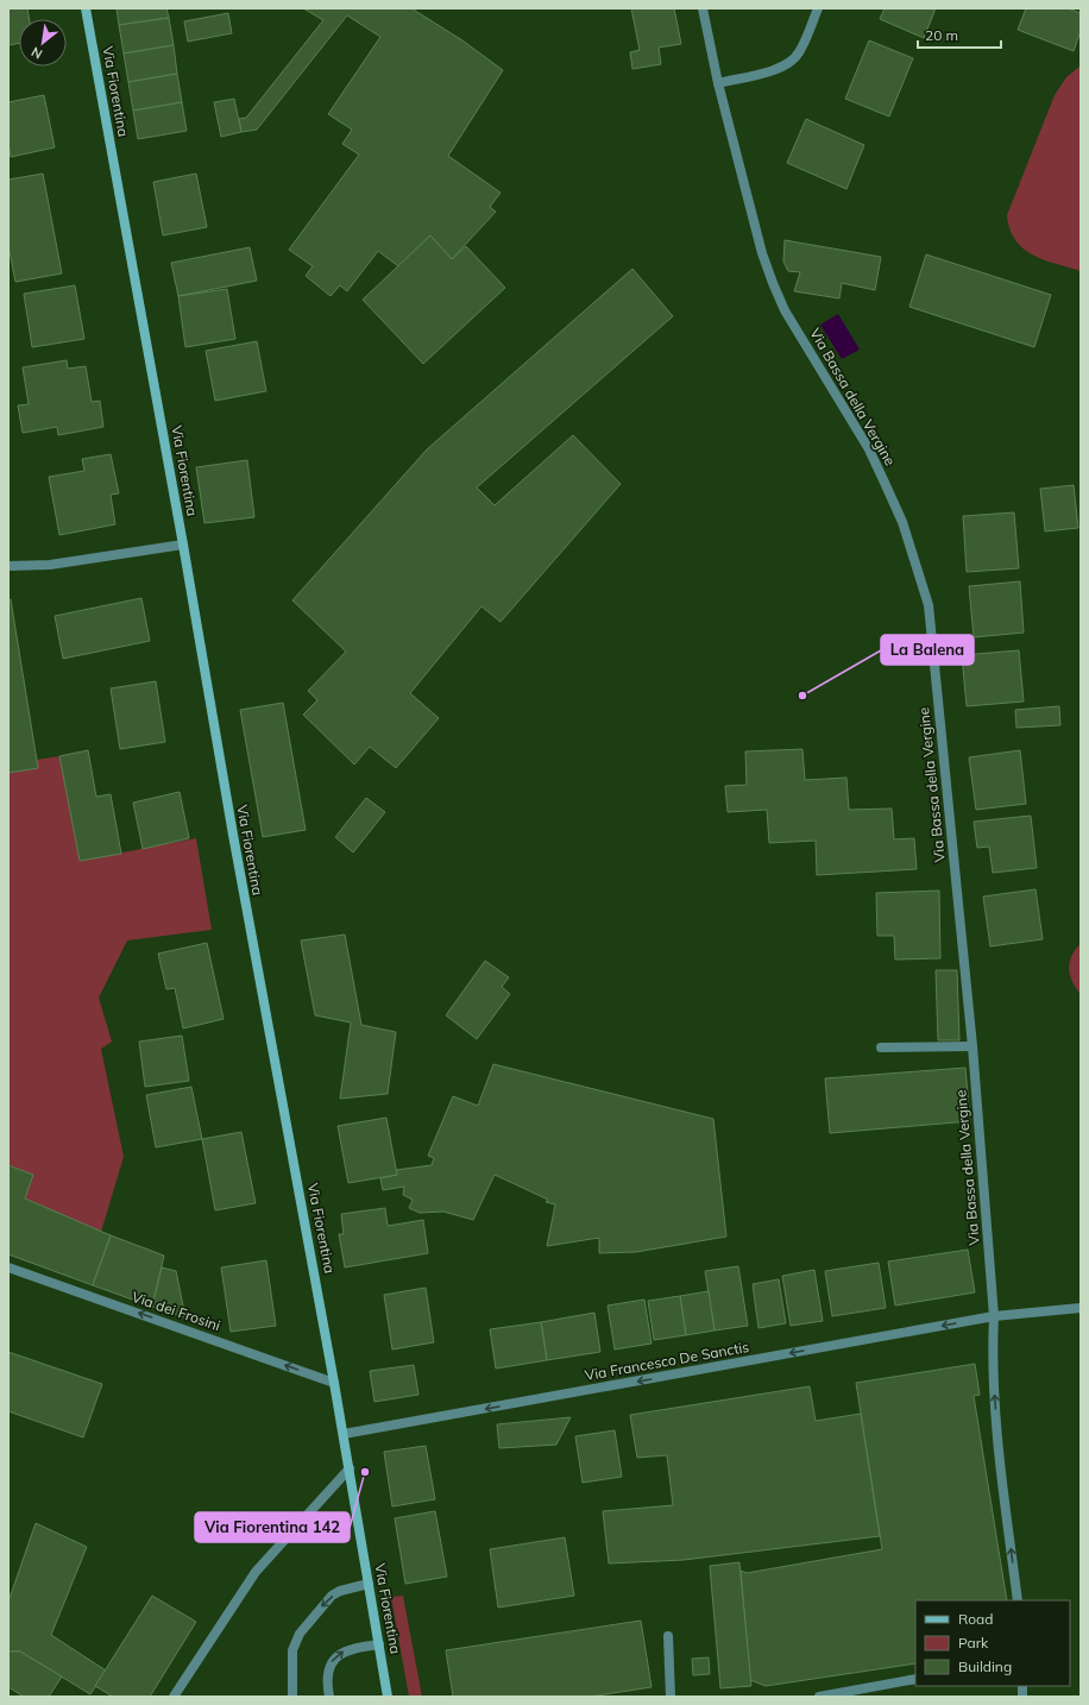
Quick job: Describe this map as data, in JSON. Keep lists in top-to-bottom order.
{
  "streets": {
    "street": [
      "Via Fiorentina",
      "Via Bassa della Vergine",
      "Via dei Frosini",
      "Via Francesco De Sanctis"
    ]
  },
  "crossings": [
    ["Via Fiorentina", "Via dei Frosini"],
    ["Via Fiorentina", "Via Francesco De Sanctis"],
    ["Via Bassa della Vergine", "Via Francesco De Sanctis"]
  ],
  "one_way": ["Via dei Frosini", "Via Francesco De Sanctis"],
  "places": ["La Balena", "Via Fiorentina 142"],
  "legend": ["Road", "Park", "Building"],
  "scale_bar": "20 m",
  "north": "bottom left"
}
